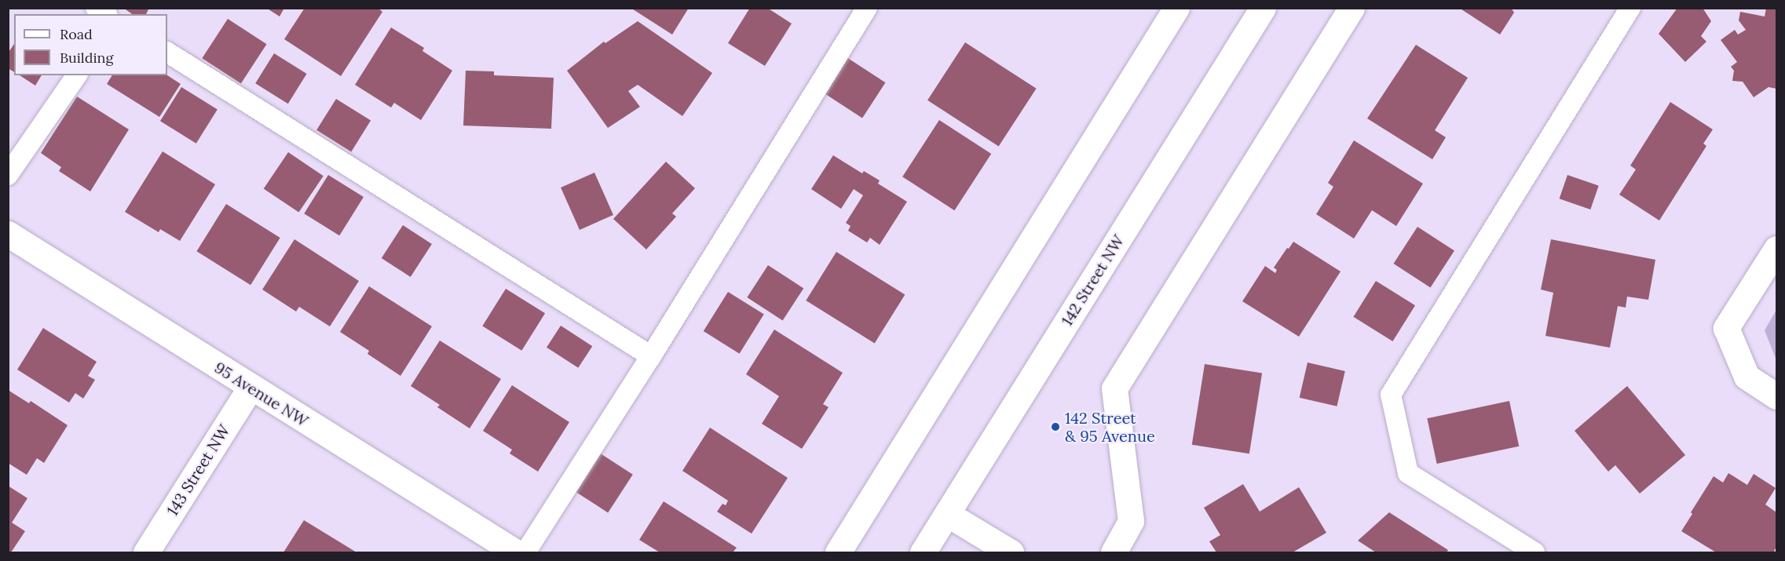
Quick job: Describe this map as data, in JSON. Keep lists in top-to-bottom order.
{
  "streets": {
    "street": ["142 Street NW", "95 Avenue NW", "143 Street NW"]
  },
  "crossings": [
    ["95 Avenue NW", "143 Street NW"]
  ],
  "places": ["142 Street & 95 Avenue"],
  "legend": ["Road", "Building"]
}
